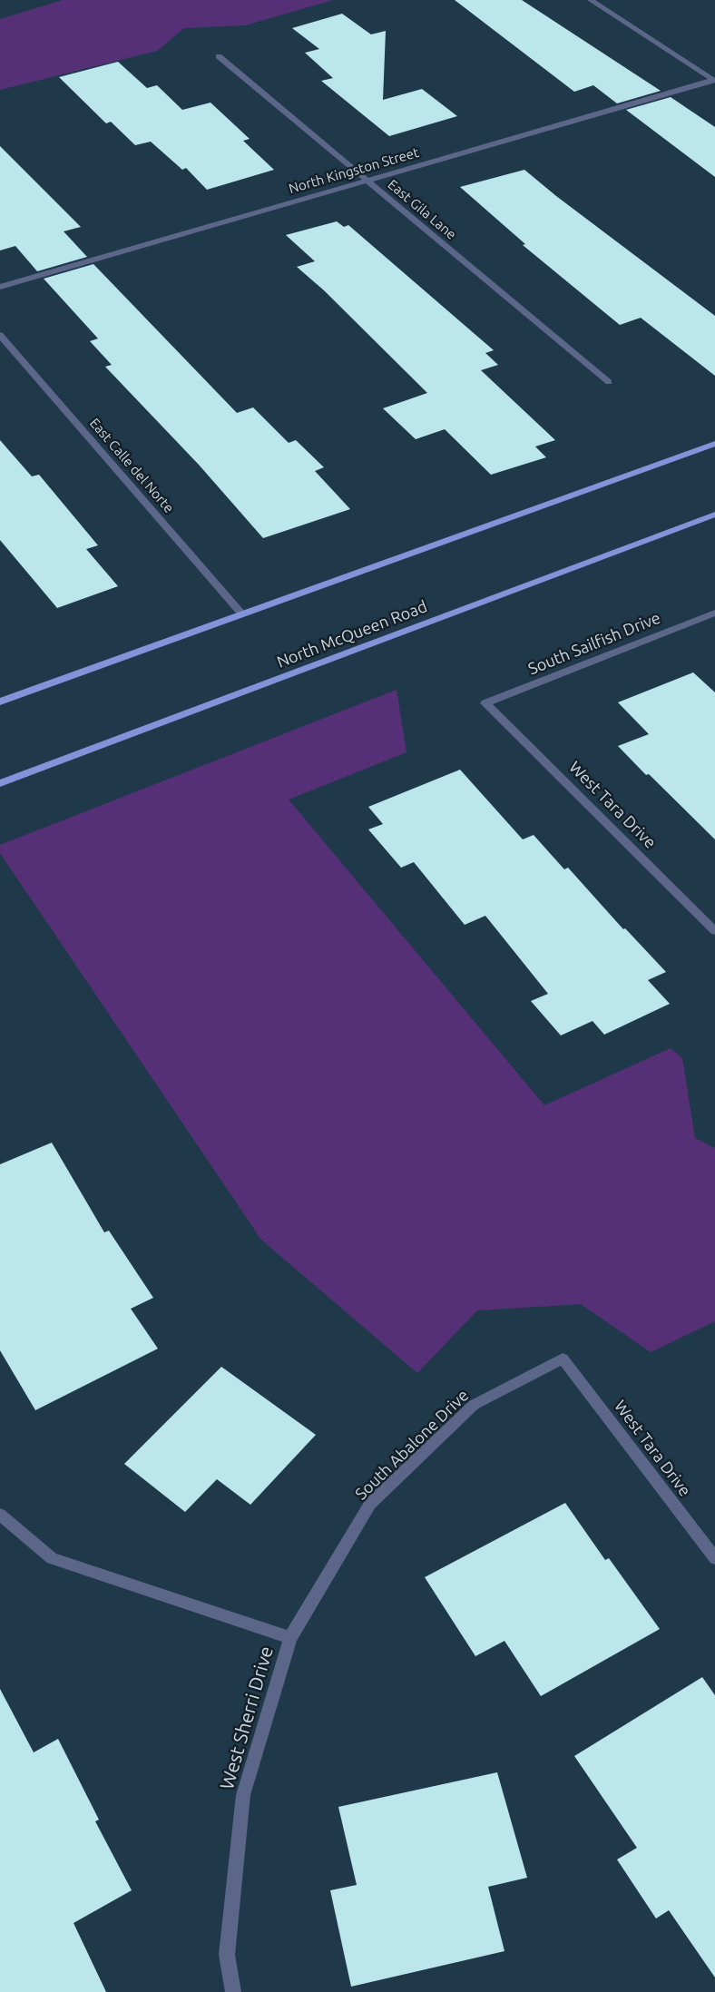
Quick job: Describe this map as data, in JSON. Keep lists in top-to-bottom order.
{
  "streets": {
    "main road": ["North McQueen Road"],
    "street": [
      "North Kingston Street",
      "East Gila Lane",
      "East Calle del Norte",
      "South Sailfish Drive",
      "West Tara Drive",
      "South Abalone Drive",
      "West Sherri Drive"
    ]
  },
  "crossings": [
    ["North Kingston Street", "East Gila Lane"],
    ["South Sailfish Drive", "West Tara Drive"],
    ["West Tara Drive", "South Abalone Drive"],
    ["South Abalone Drive", "West Sherri Drive"]
  ]
}
